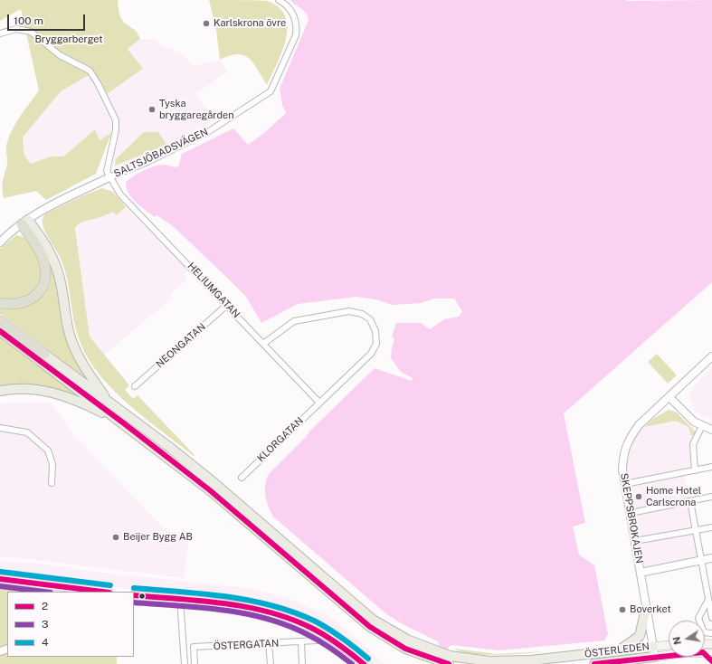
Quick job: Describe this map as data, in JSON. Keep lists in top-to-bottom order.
{
  "streets": {
    "highway": ["ÖSTERLEDEN"],
    "street": [
      "SALTSJÖBADSVÄGEN",
      "HELIUMGATAN",
      "NEONGATAN",
      "KLORGATAN",
      "SKEPPSBROKAJEN",
      "ÖSTERGATAN"
    ]
  },
  "crossings": [
    ["SALTSJÖBADSVÄGEN", "HELIUMGATAN"],
    ["HELIUMGATAN", "NEONGATAN"],
    ["HELIUMGATAN", "KLORGATAN"],
    ["SKEPPSBROKAJEN", "ÖSTERLEDEN"]
  ],
  "parks": ["Bryggarberget"],
  "places": [
    "Karlskrona övre",
    "Tyska bryggaregården",
    "Home Hotel Carlscrona",
    "Beijer Bygg AB",
    "Boverket"
  ],
  "lines": ["transit line 2", "transit line 4", "transit line 3"],
  "legend": ["2", "3", "4"],
  "scale_bar": "100 m",
  "north": "left"
}
